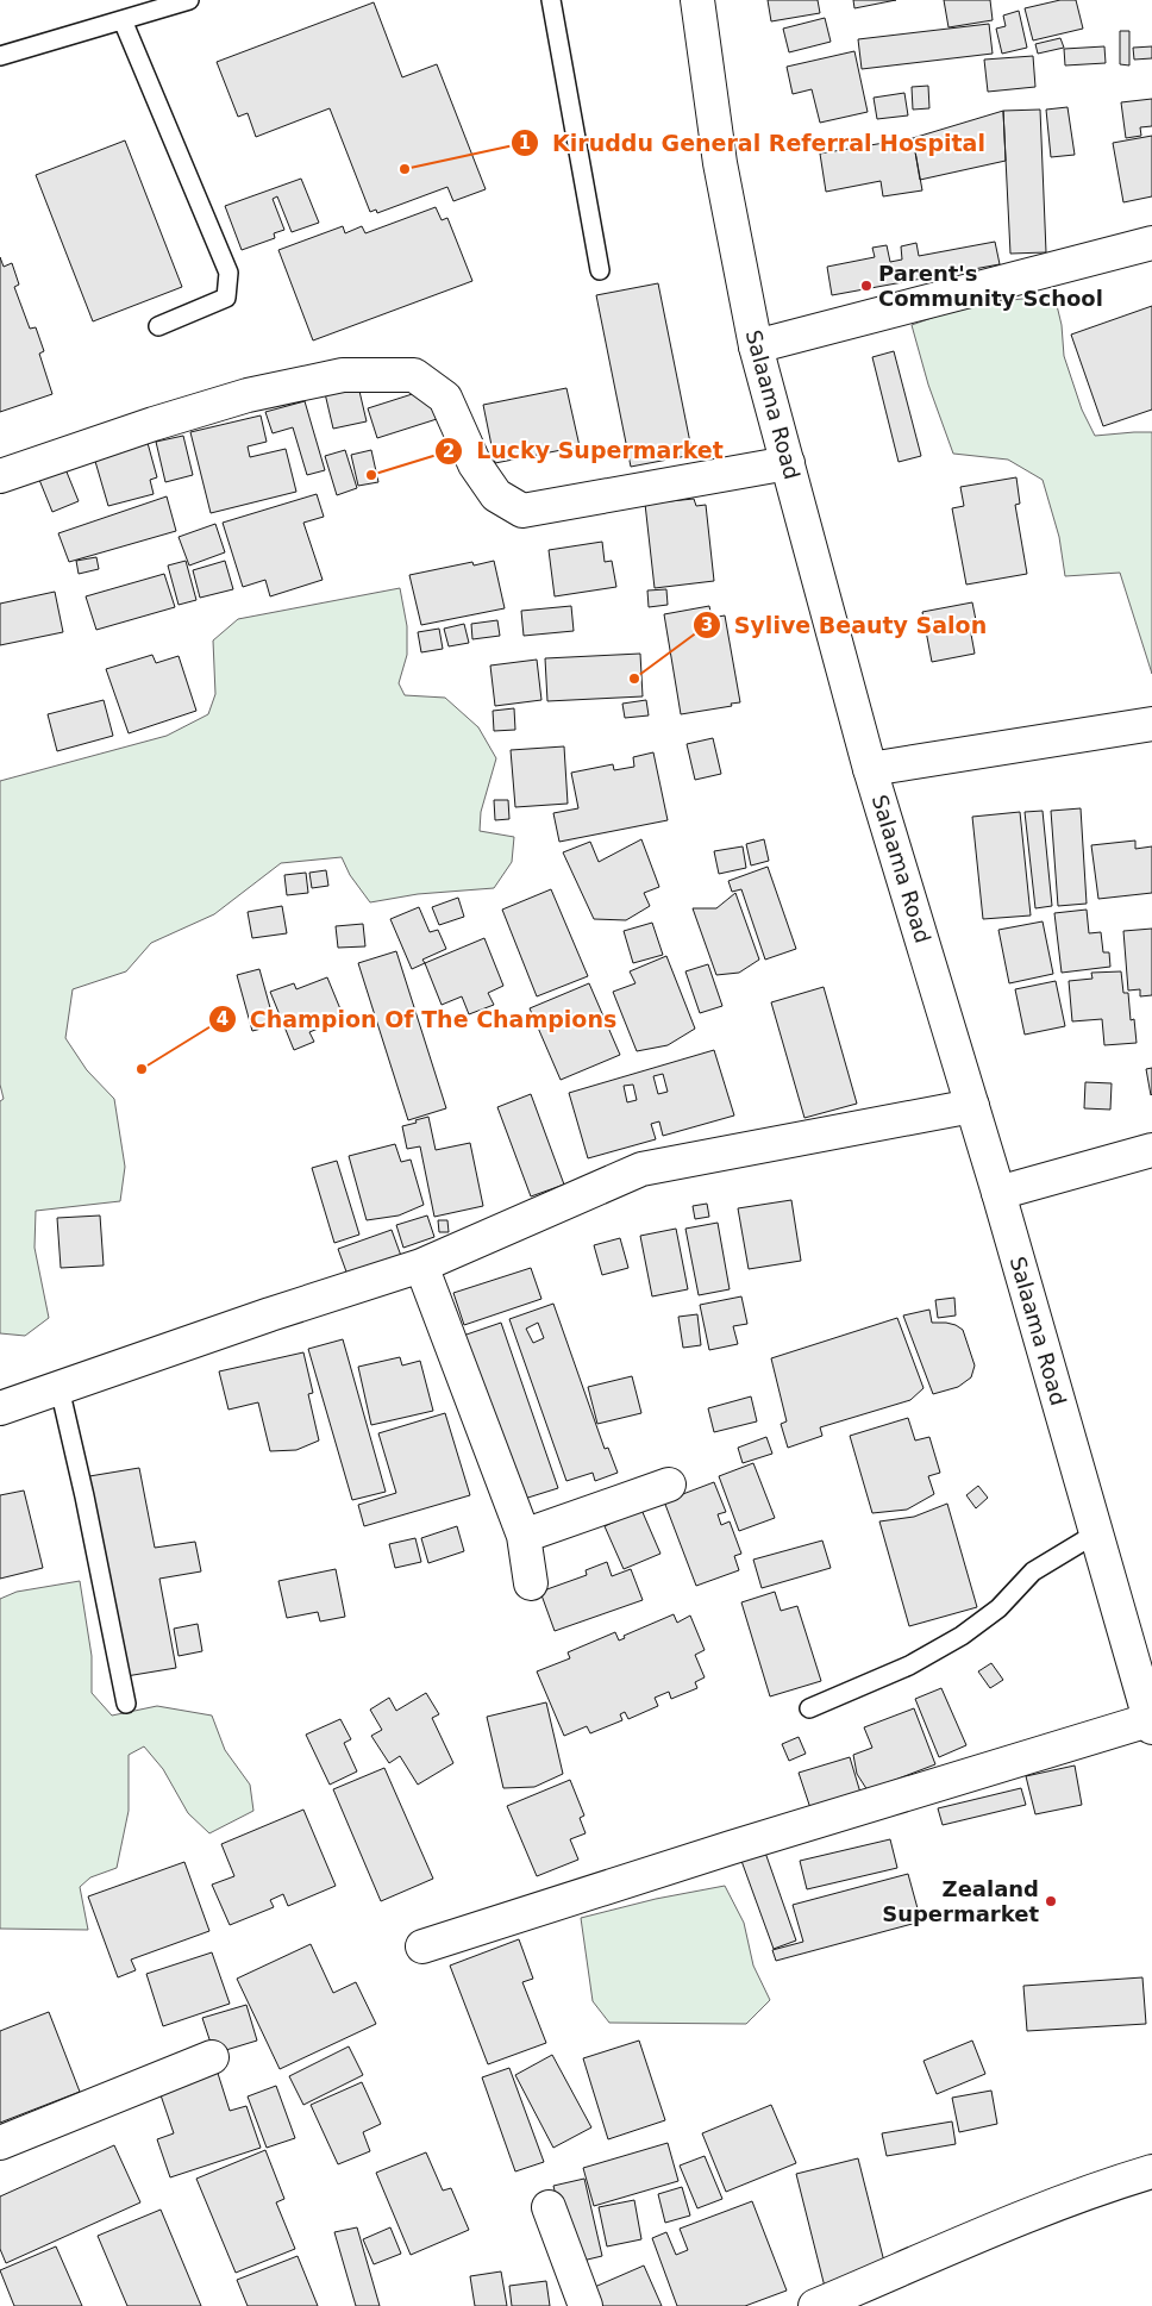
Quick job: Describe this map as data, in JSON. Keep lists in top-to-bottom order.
{
  "streets": {
    "street": ["Salaama Road"]
  },
  "places": [
    "Kiruddu General Referral Hospital",
    "Parent's Community School",
    "Lucky Supermarket",
    "Sylive Beauty Salon",
    "Champion Of The Champions",
    "Zealand Supermarket"
  ]
}
